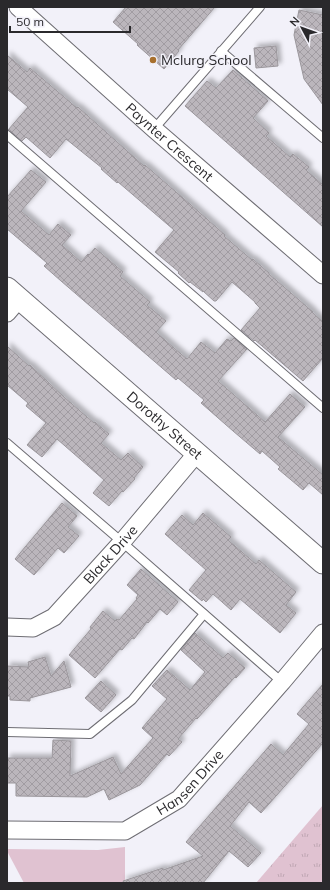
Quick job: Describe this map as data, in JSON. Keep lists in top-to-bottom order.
{
  "streets": {
    "street": [
      "Paynter Crescent",
      "Dorothy Street",
      "Black Drive",
      "Hansen Drive"
    ]
  },
  "crossings": [
    ["Dorothy Street", "Black Drive"]
  ],
  "places": ["Mclurg School"],
  "scale_bar": "50 m",
  "north": "top left"
}
